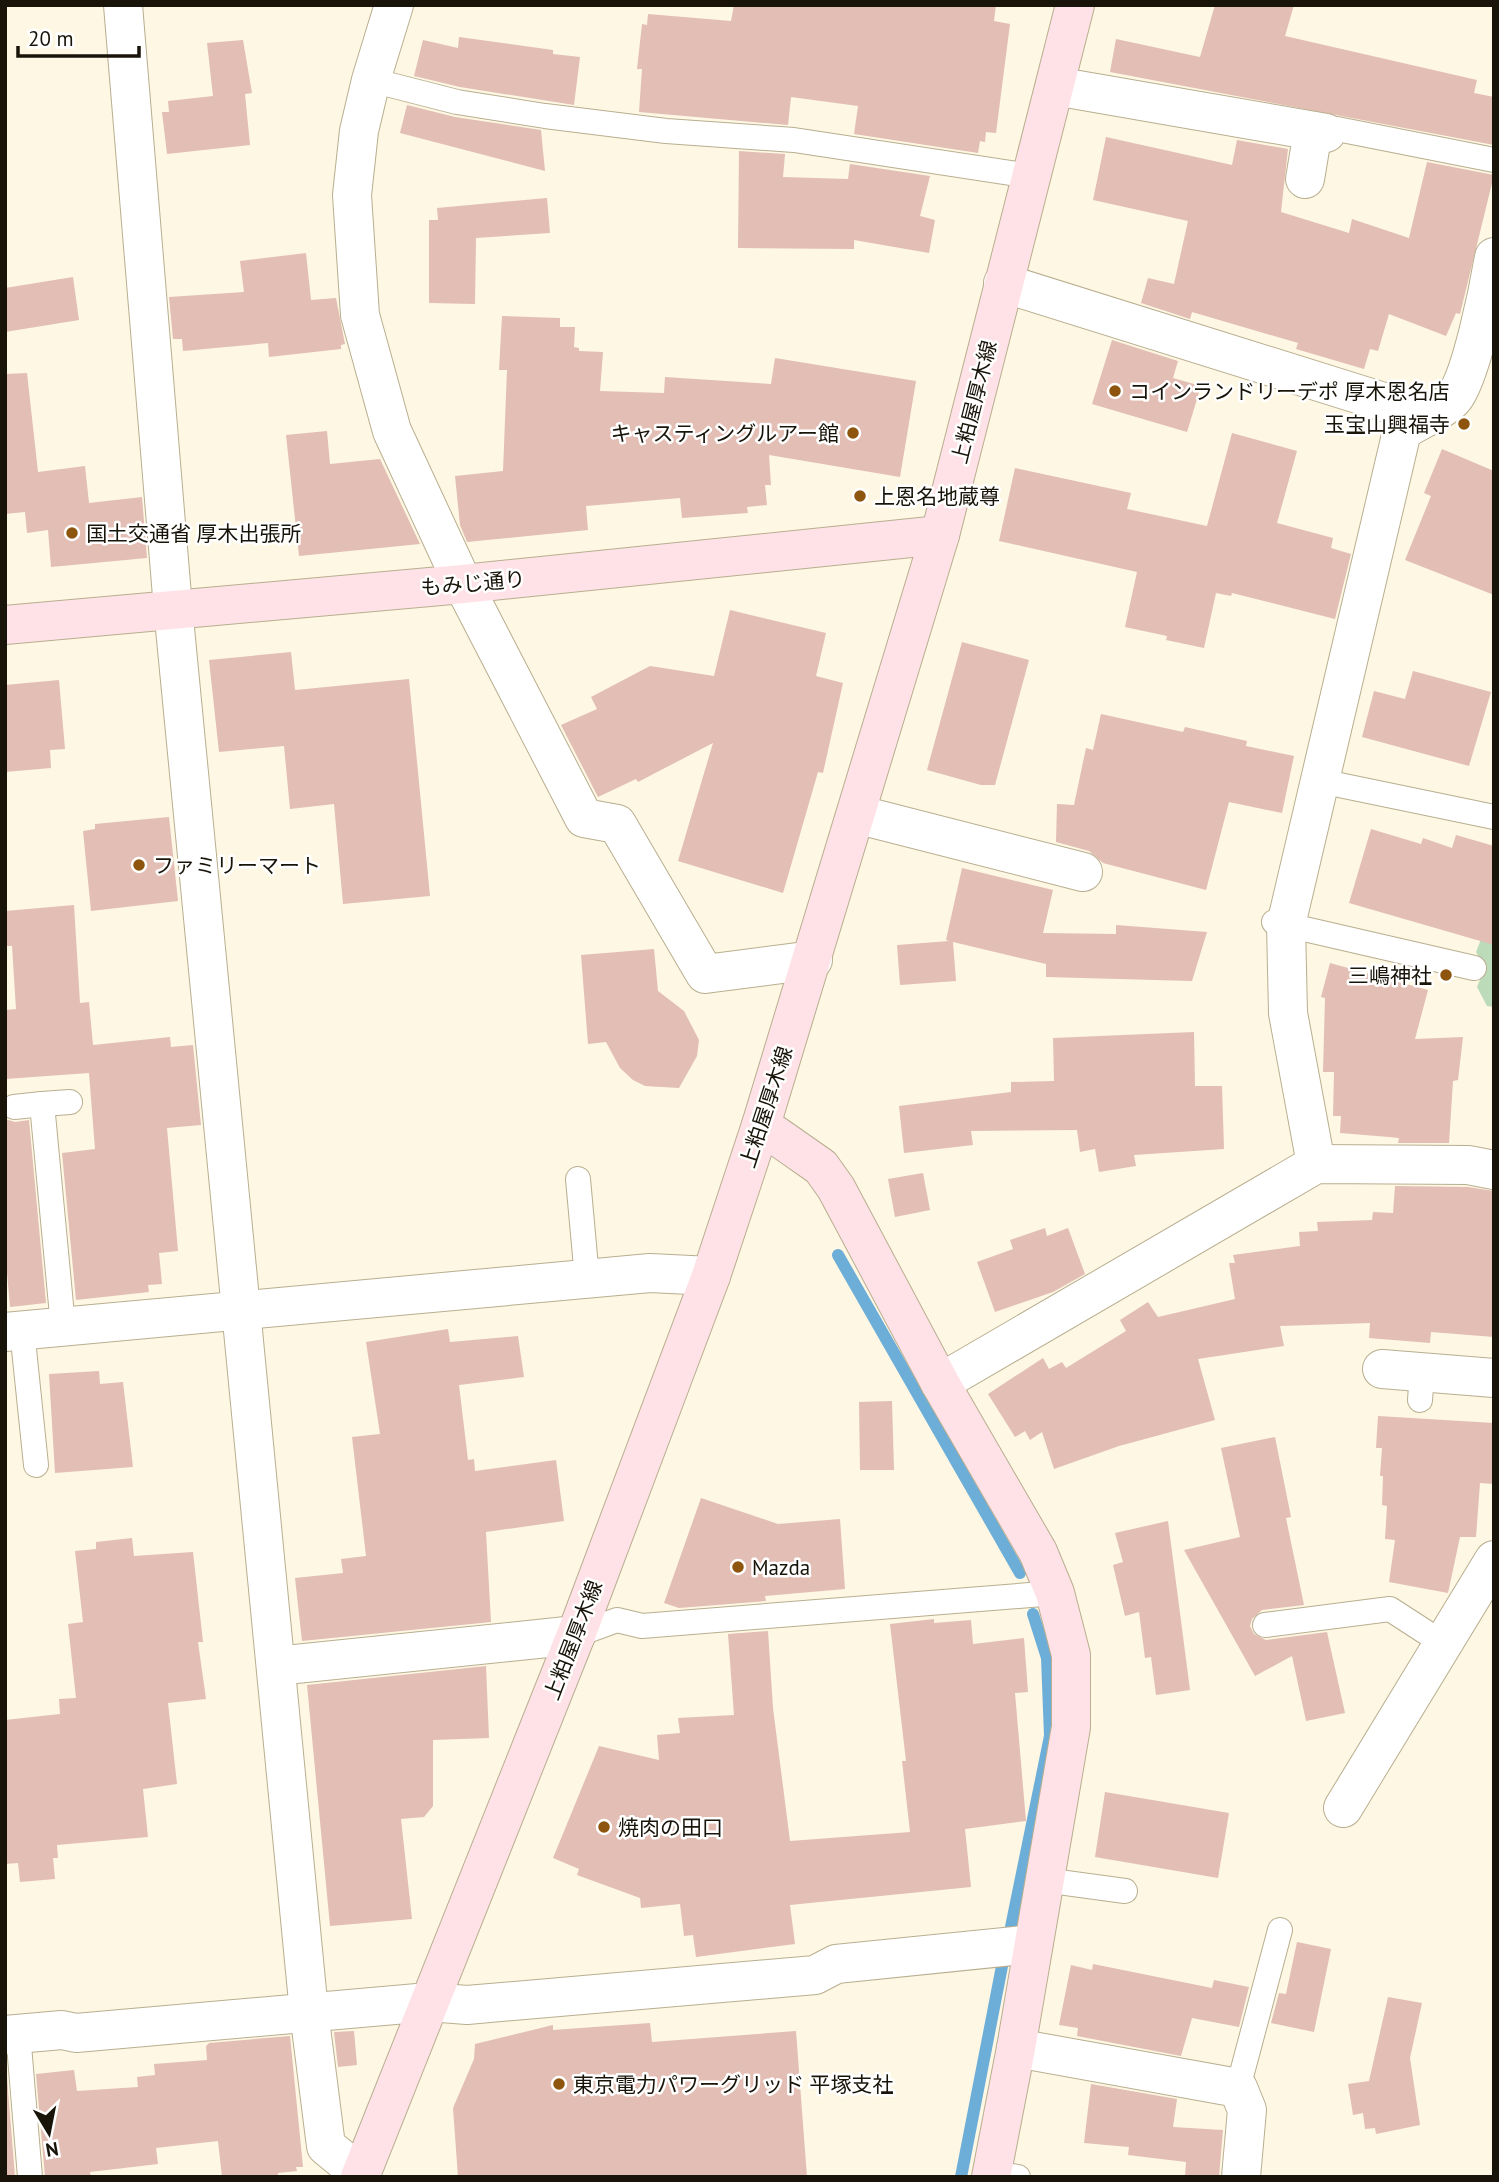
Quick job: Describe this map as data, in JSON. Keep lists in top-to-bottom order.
{
  "streets": {
    "main road": ["上粕屋厚木線", "もみじ通り"]
  },
  "crossings": [
    ["上粕屋厚木線", "もみじ通り"]
  ],
  "places": [
    "コインランドリーデポ 厚木恩名店",
    "玉宝山興福寺",
    "キャスティングルアー館",
    "上恩名地蔵尊",
    "国土交通省 厚木出張所",
    "ファミリーマート",
    "三嶋神社",
    "Mazda",
    "焼肉の田口",
    "東京電力パワーグリッド 平塚支社"
  ],
  "scale_bar": "20 m",
  "north": "bottom"
}
